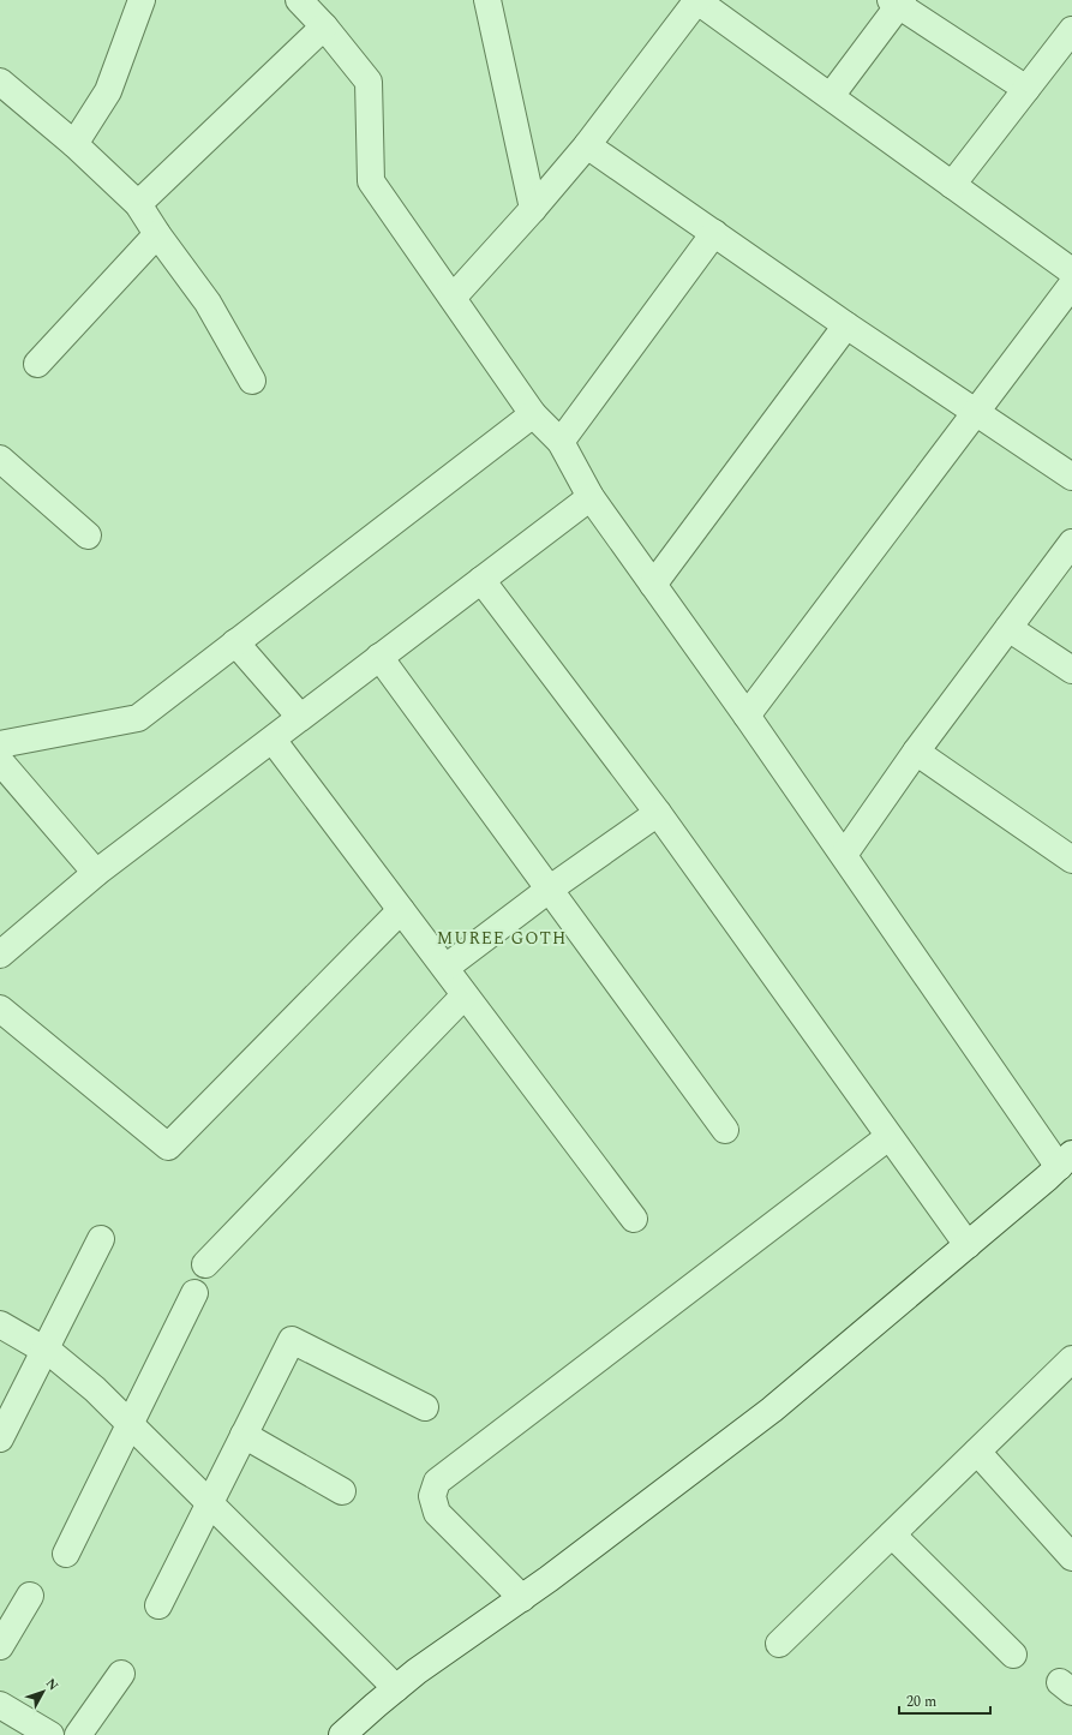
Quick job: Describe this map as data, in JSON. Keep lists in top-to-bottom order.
{
  "districts": ["MUREE GOTH"],
  "scale_bar": "20 m",
  "north": "top right"
}
